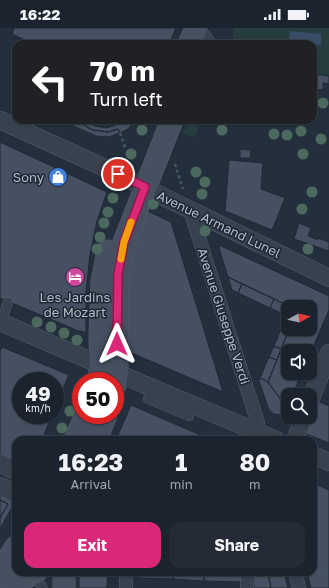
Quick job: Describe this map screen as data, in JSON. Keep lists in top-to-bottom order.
{
  "streets": {
    "street": ["Avenue Armand Lunel", "Avenue Giuseppe Verdi"]
  },
  "crossings": [
    ["Avenue Armand Lunel", "Avenue Giuseppe Verdi"]
  ],
  "places": {
    "shop": ["Sony"],
    "hotel": ["Les Jardins de Mozart"]
  },
  "north": "right",
  "page": {
    "status": "16:22",
    "turn": ["70 m", "Turn left"],
    "speed": "49 km/h",
    "limit": "50",
    "eta": [
      "16:23",
      "Arrival",
      "1",
      "min",
      "80",
      "m"
    ],
    "buttons": ["Exit", "Share"]
  }
}
